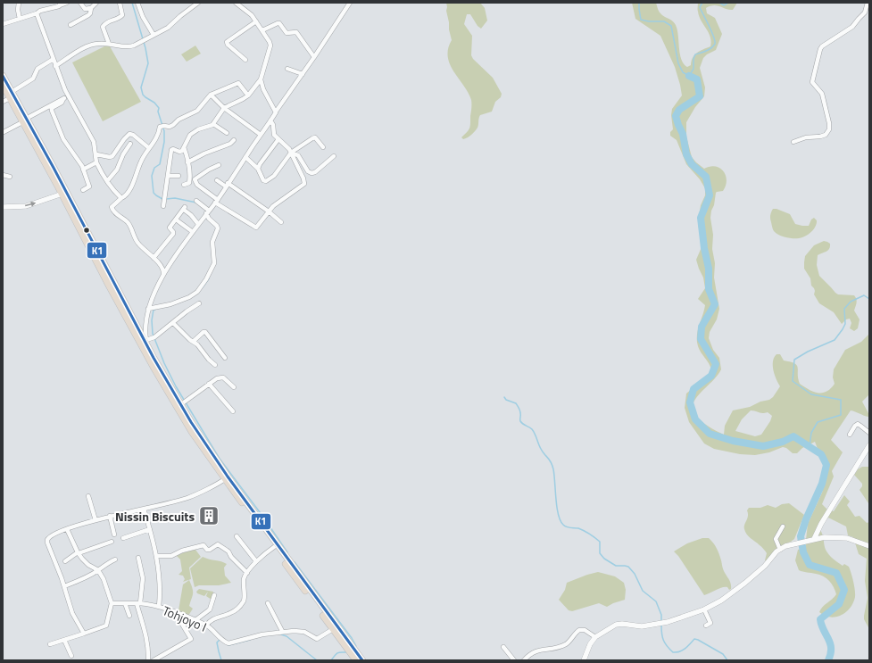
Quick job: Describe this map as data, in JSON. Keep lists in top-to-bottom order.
{
  "streets": {
    "street": ["Tohjoyo I"]
  },
  "places": {
    "building": ["Nissin Biscuits"]
  },
  "lines": ["transit line K1"]
}
